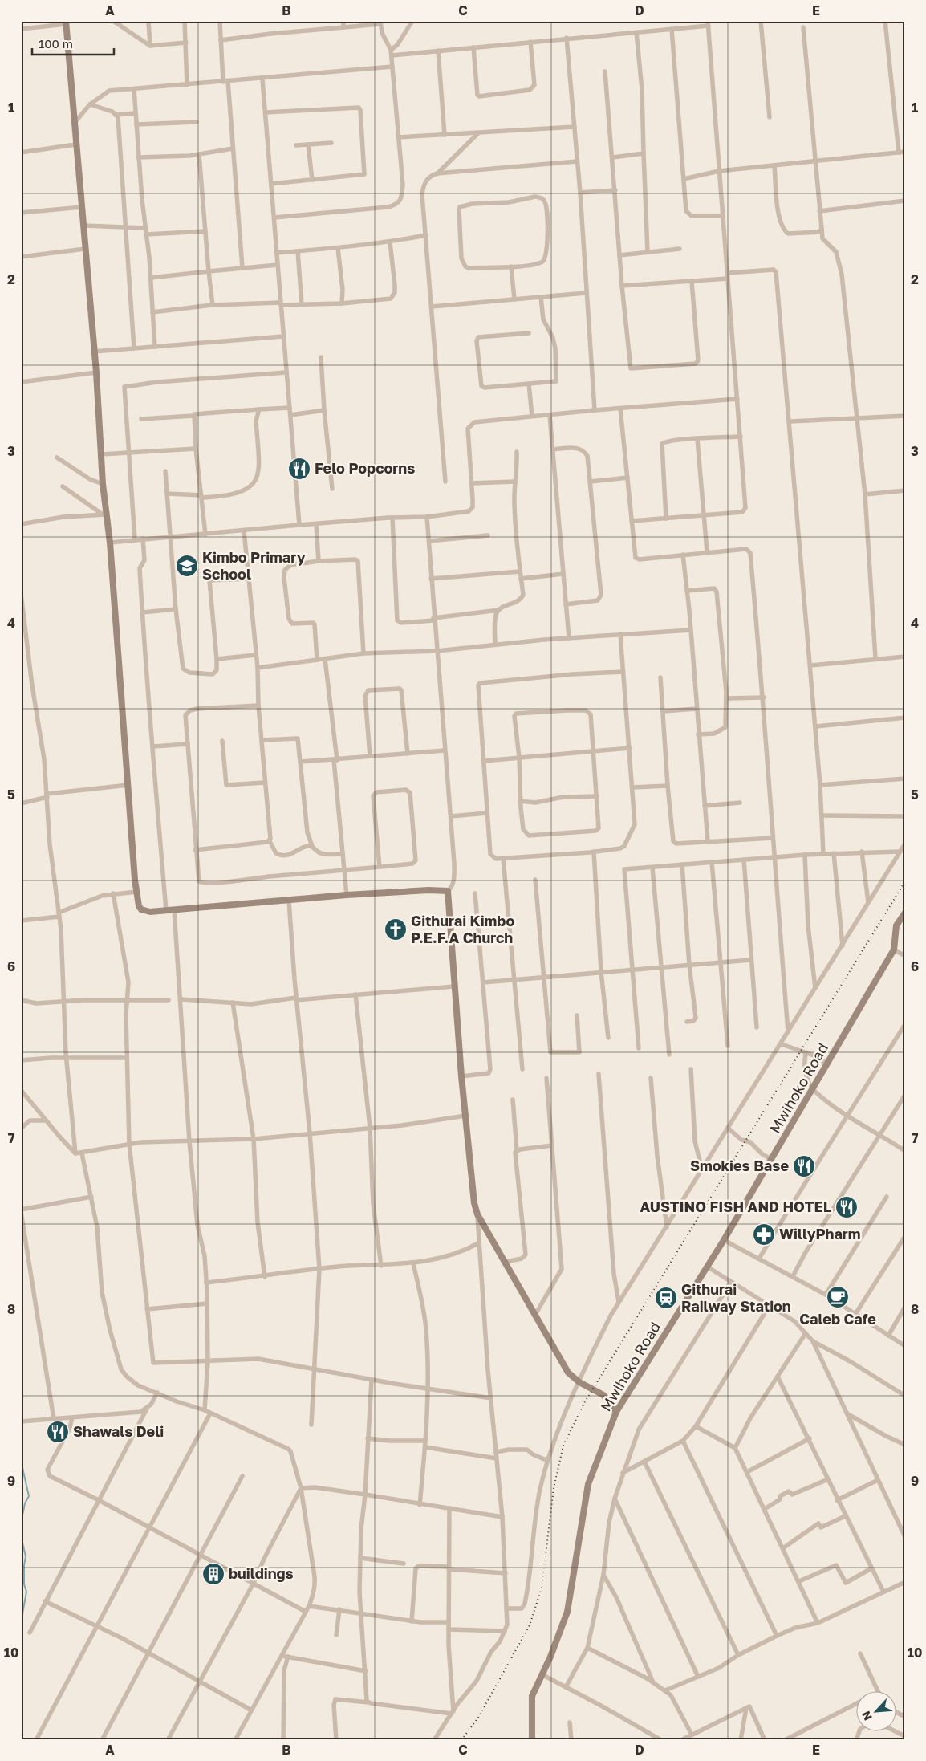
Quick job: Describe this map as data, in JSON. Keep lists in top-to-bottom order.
{
  "streets": {
    "street": ["Mwihoko Road"]
  },
  "places": {
    "restaurant": [
      "Felo Popcorns",
      "Smokies Base",
      "AUSTINO FISH AND HOTEL",
      "Shawals Deli"
    ],
    "school or university": ["Kimbo Primary School"],
    "church": ["Githurai Kimbo P.E.F.A Church"],
    "pharmacy": ["WillyPharm"],
    "cafe": ["Caleb Cafe"],
    "station": ["Githurai Railway Station"],
    "building": ["buildings"]
  },
  "scale_bar": "100 m",
  "north": "bottom left",
  "grid": {
    "columns": [
      "A",
      "B",
      "C",
      "D",
      "E"
    ],
    "rows": [
      "1",
      "2",
      "3",
      "4",
      "5",
      "6",
      "7",
      "8",
      "9",
      "10"
    ]
  }
}
